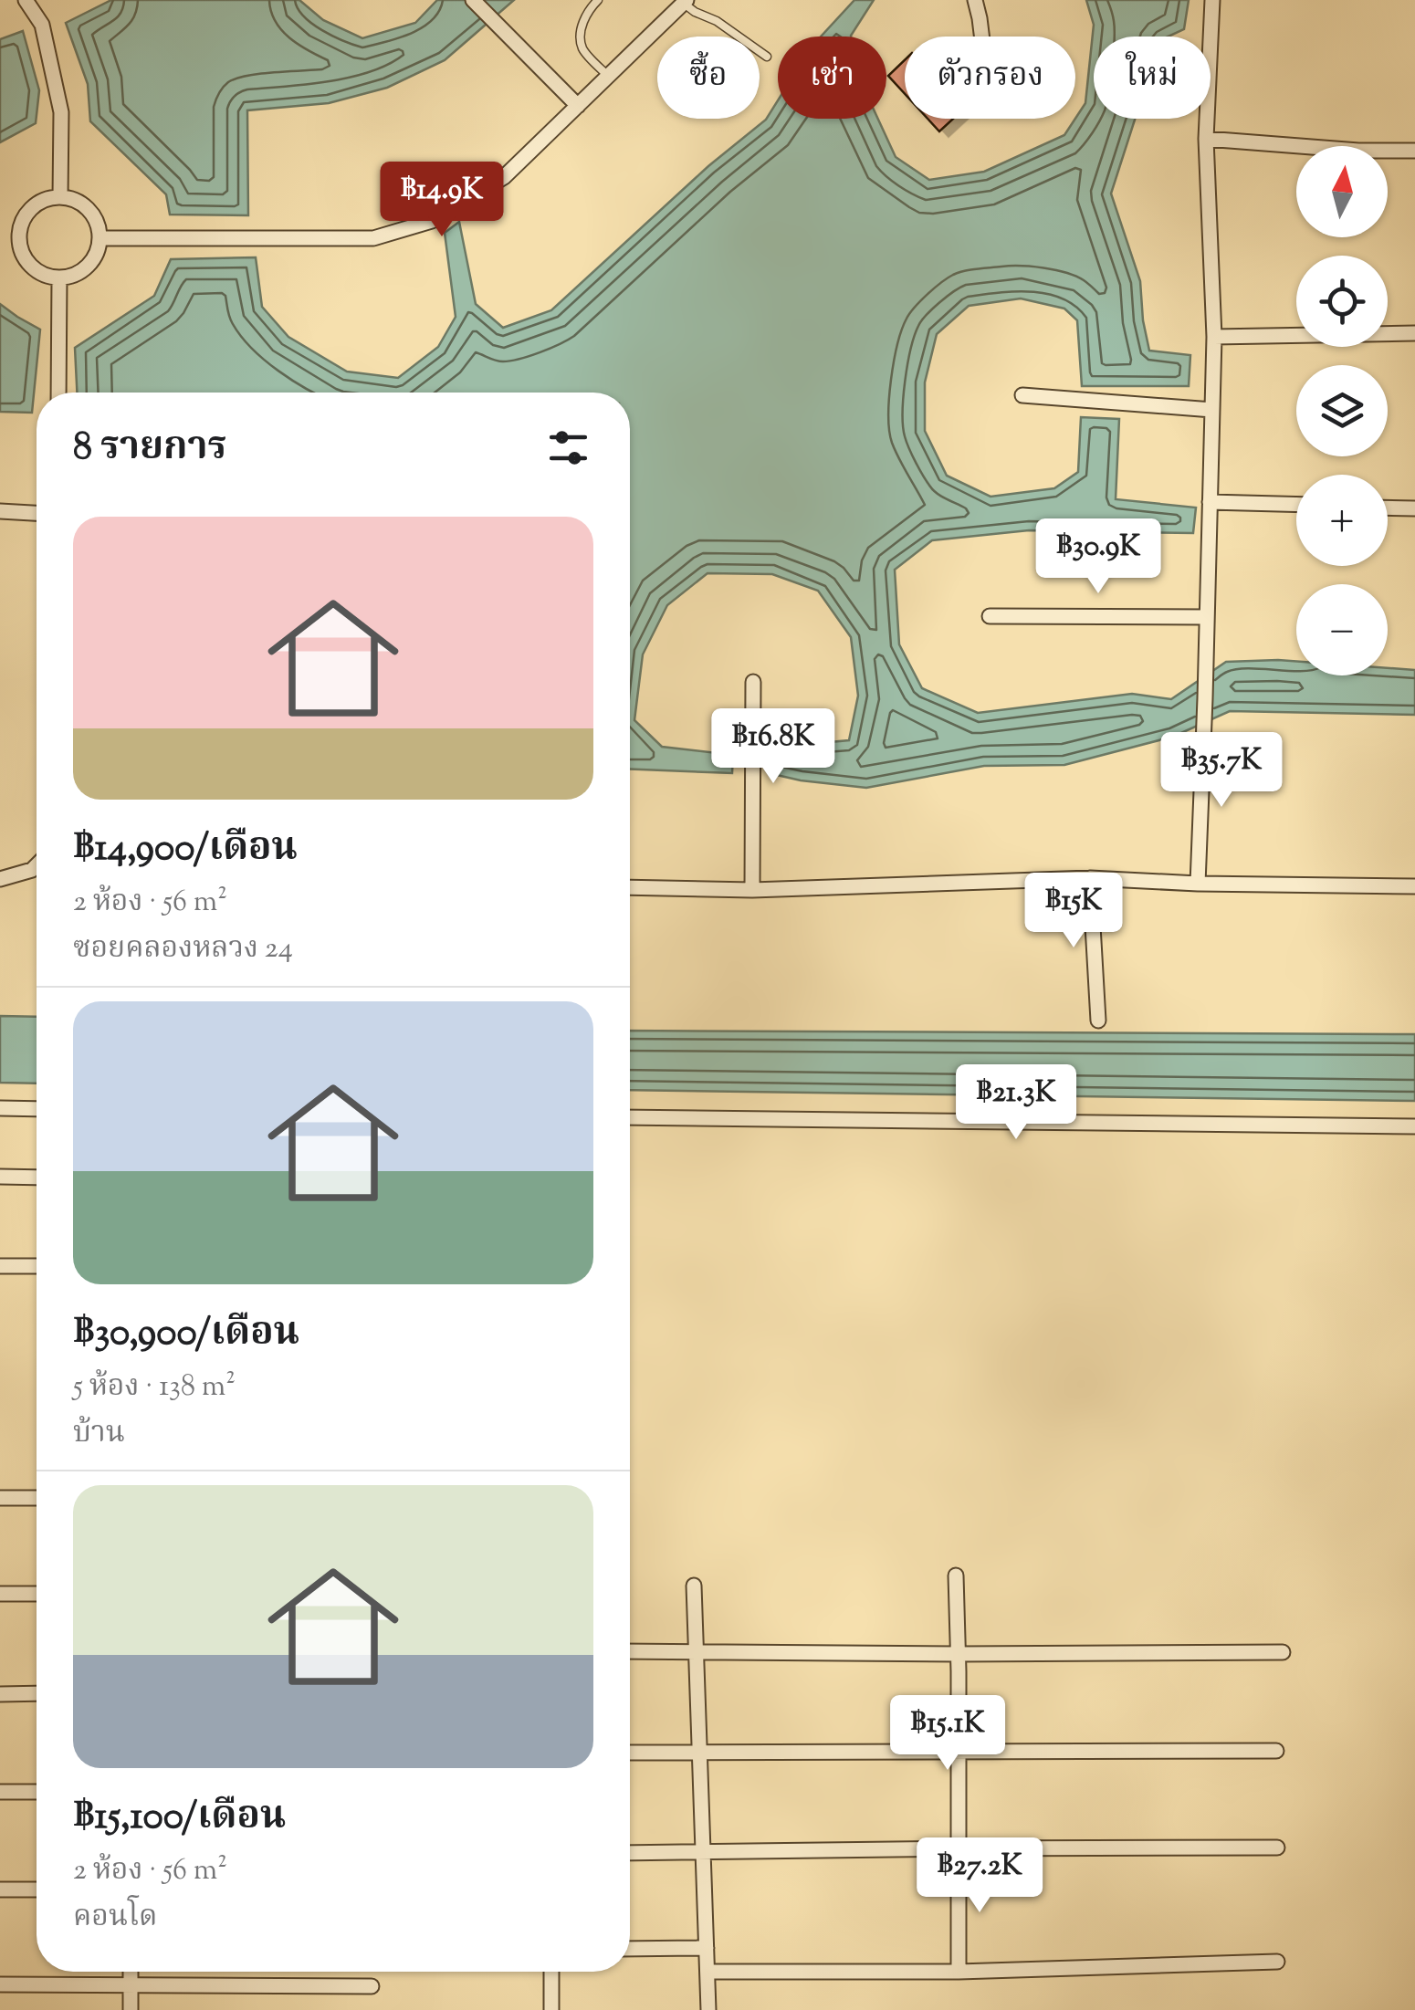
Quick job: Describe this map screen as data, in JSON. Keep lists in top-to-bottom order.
{
  "north": "top",
  "page": {
    "chip": [
      "ซื้อ",
      "เช่า",
      "ตัวกรอง",
      "ใหม่"
    ],
    "map_buttons": ["+", "−"],
    "price": [
      "฿14.9K",
      "฿30.9K",
      "฿16.8K",
      "฿35.7K",
      "฿15K",
      "฿21.3K",
      "฿15.1K",
      "฿27.2K"
    ],
    "heading": "8 รายการ",
    "list": [
      {
        "name": "฿14,900/เดือน",
        "note": "2 ห้อง · 56 m² · ซอยคลองหลวง 24"
      },
      {
        "name": "฿30,900/เดือน",
        "note": "5 ห้อง · 138 m² · บ้าน"
      },
      {
        "name": "฿15,100/เดือน",
        "note": "2 ห้อง · 56 m² · คอนโด"
      }
    ]
  }
}
